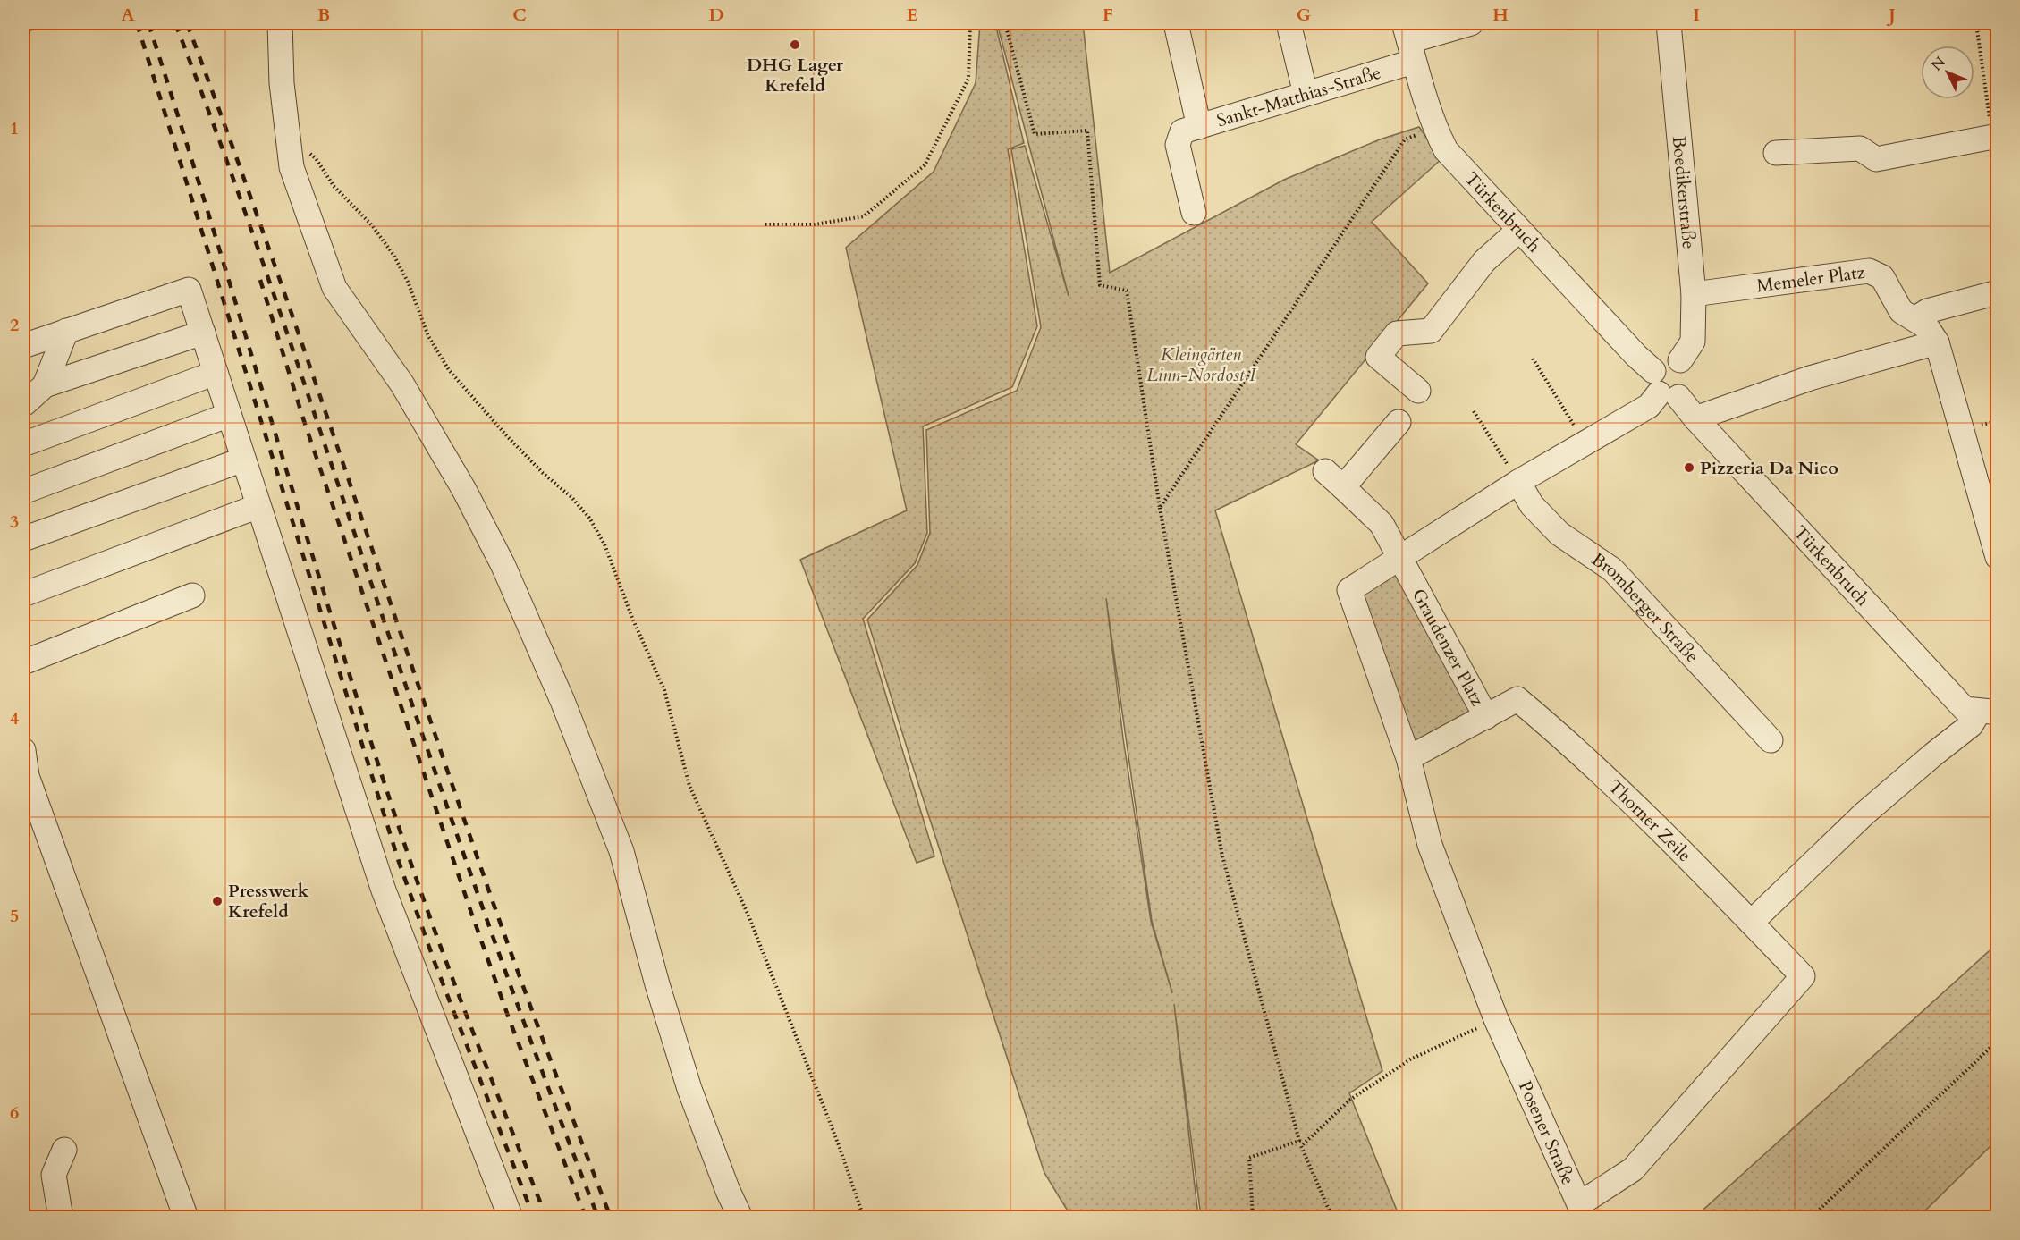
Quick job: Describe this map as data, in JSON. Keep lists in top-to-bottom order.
{
  "streets": {
    "street": [
      "Sankt-Matthias-Straße",
      "Boedikerstraße",
      "Türkenbruch",
      "Memeler Platz",
      "Bromberger Straße",
      "Graudenzer Platz",
      "Thorner Zeile",
      "Posener Straße"
    ]
  },
  "crossings": [
    ["Sankt-Matthias-Straße", "Türkenbruch"],
    ["Boedikerstraße", "Türkenbruch"],
    ["Boedikerstraße", "Memeler Platz"],
    ["Graudenzer Platz", "Thorner Zeile"],
    ["Graudenzer Platz", "Posener Straße"],
    ["Thorner Zeile", "Posener Straße"]
  ],
  "parks": ["Kleingärten Linn-Nordost I"],
  "places": ["DHG Lager Krefeld", "Pizzeria Da Nico", "Presswerk Krefeld"],
  "north": "top left",
  "grid": {
    "columns": [
      "A",
      "B",
      "C",
      "D",
      "E",
      "F",
      "G",
      "H",
      "I",
      "J"
    ],
    "rows": [
      "1",
      "2",
      "3",
      "4",
      "5",
      "6"
    ]
  }
}
